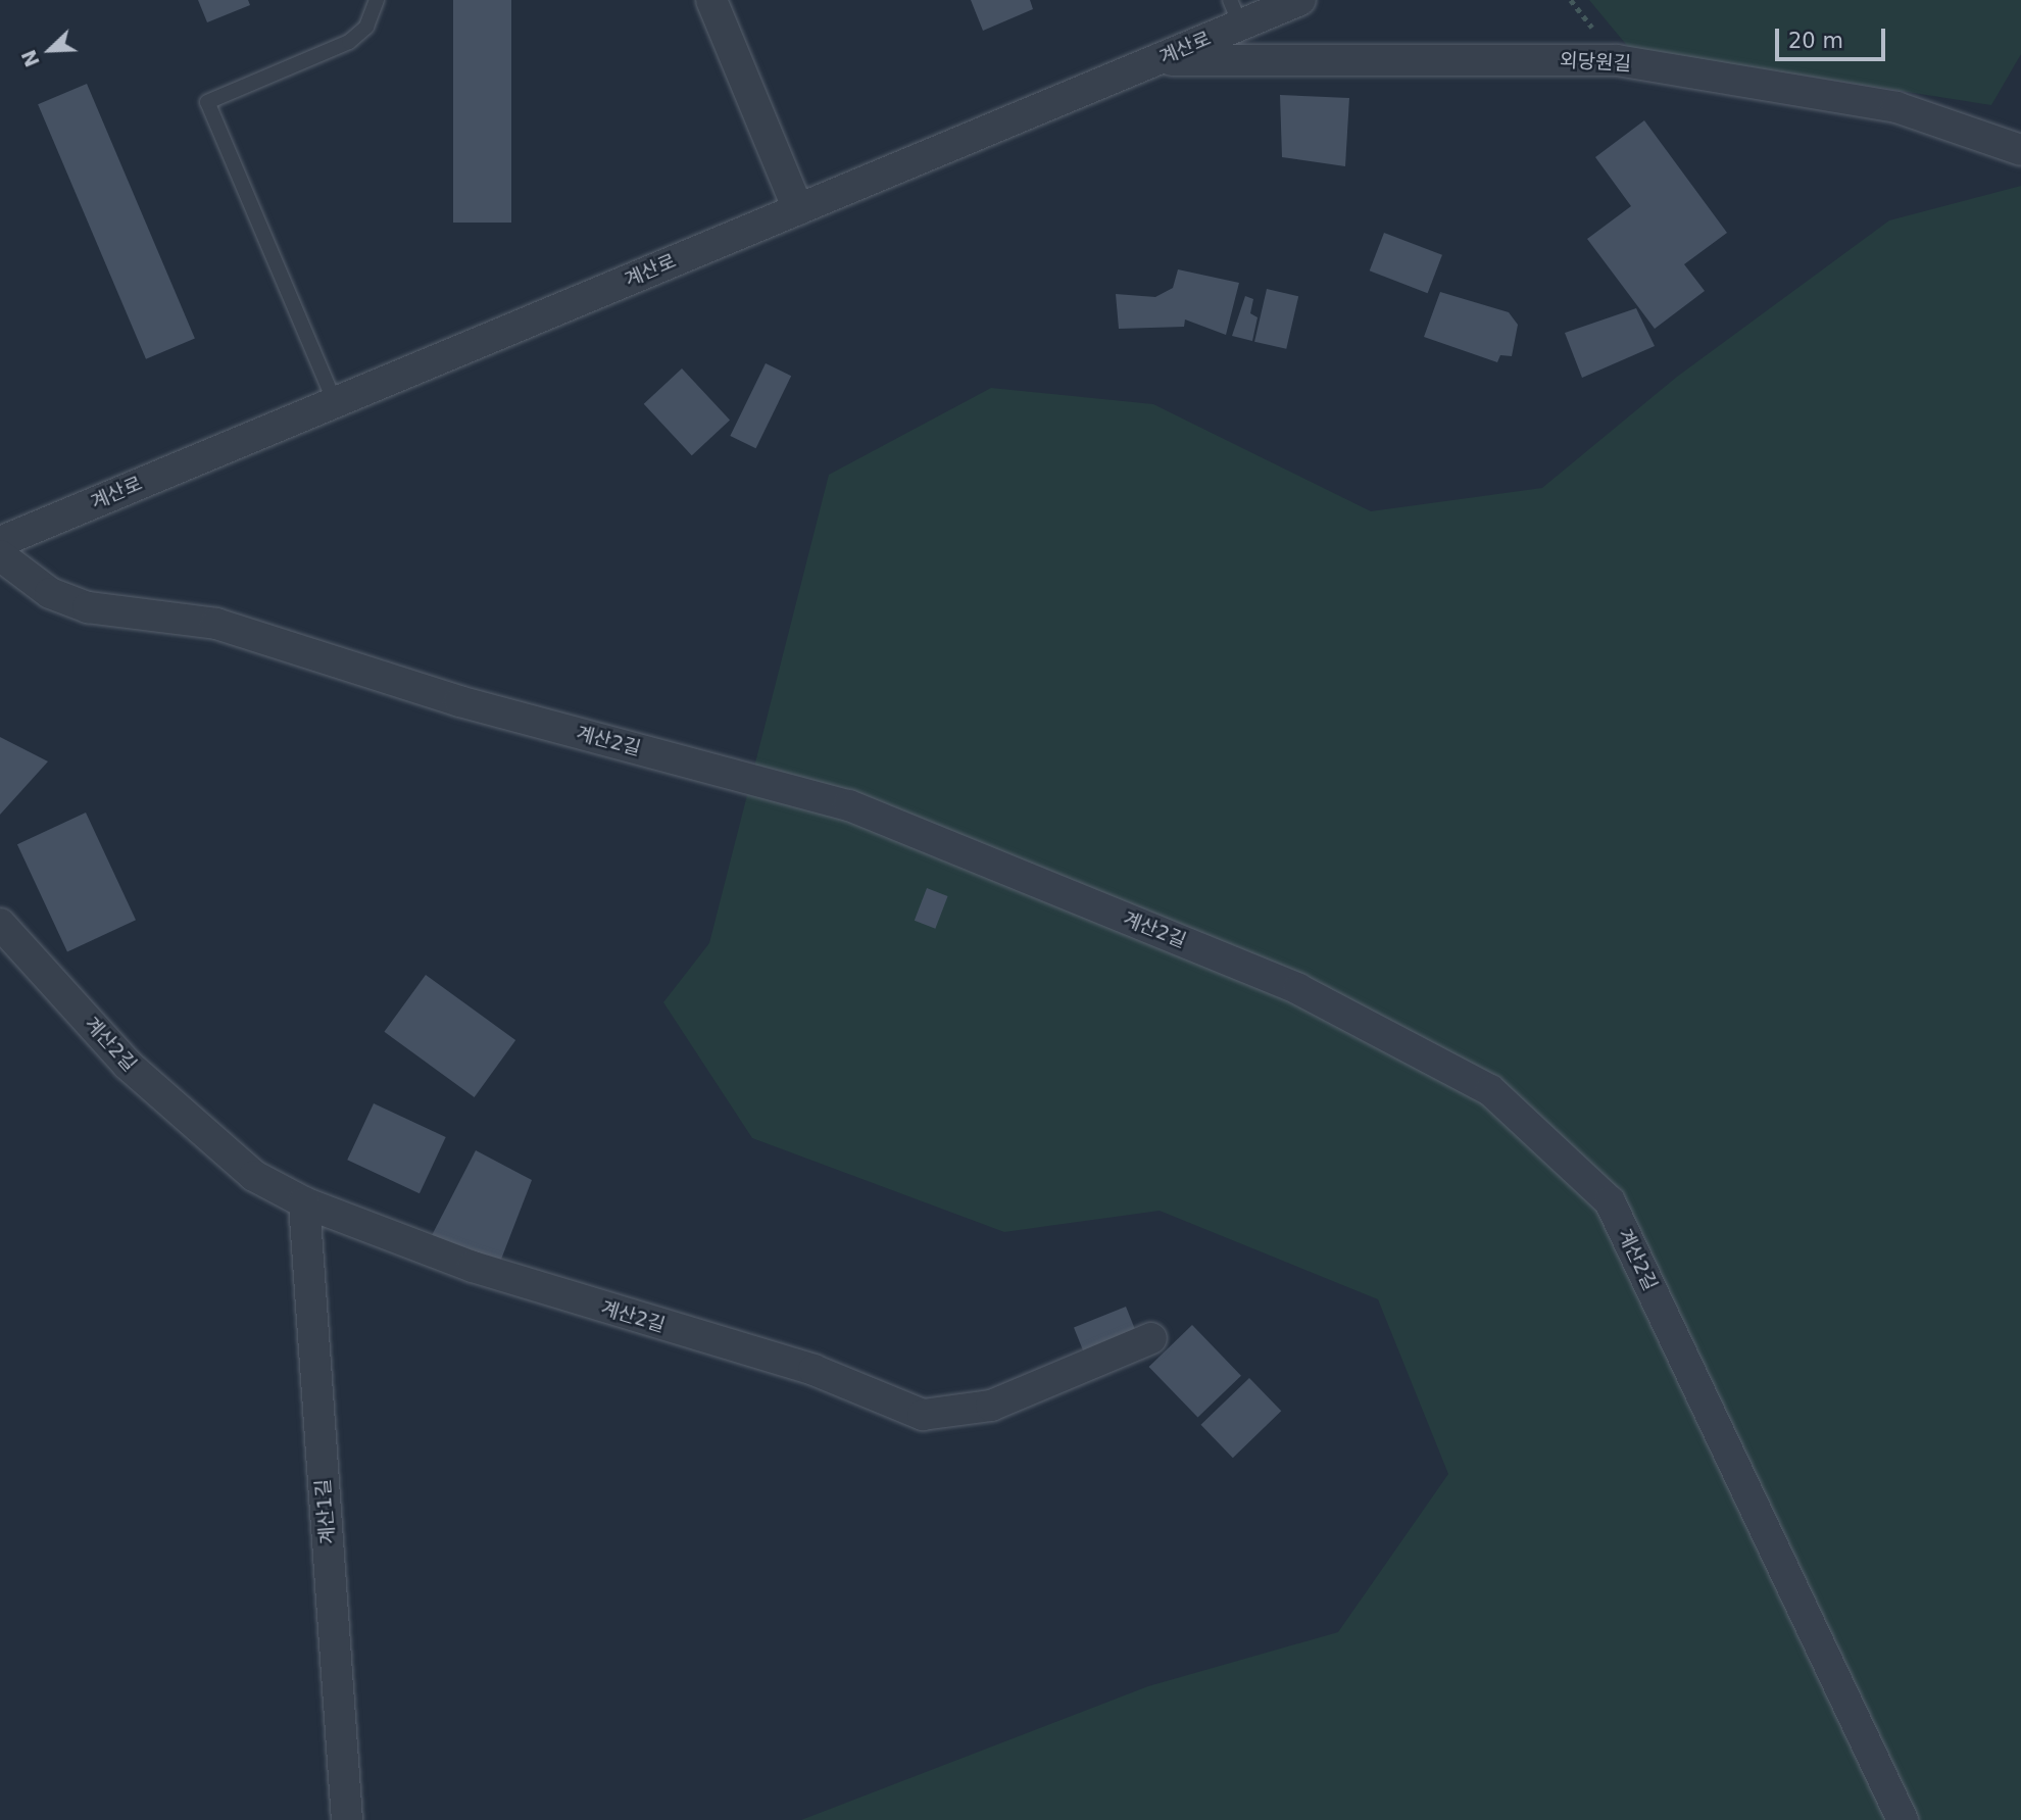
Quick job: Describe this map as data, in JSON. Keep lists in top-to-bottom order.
{
  "streets": {
    "street": [
      "계산로",
      "외당원길",
      "계산2길",
      "계산1길"
    ]
  },
  "crossings": [
    ["계산로", "외당원길"],
    ["계산2길", "계산1길"]
  ],
  "scale_bar": "20 m",
  "north": "bottom left"
}
